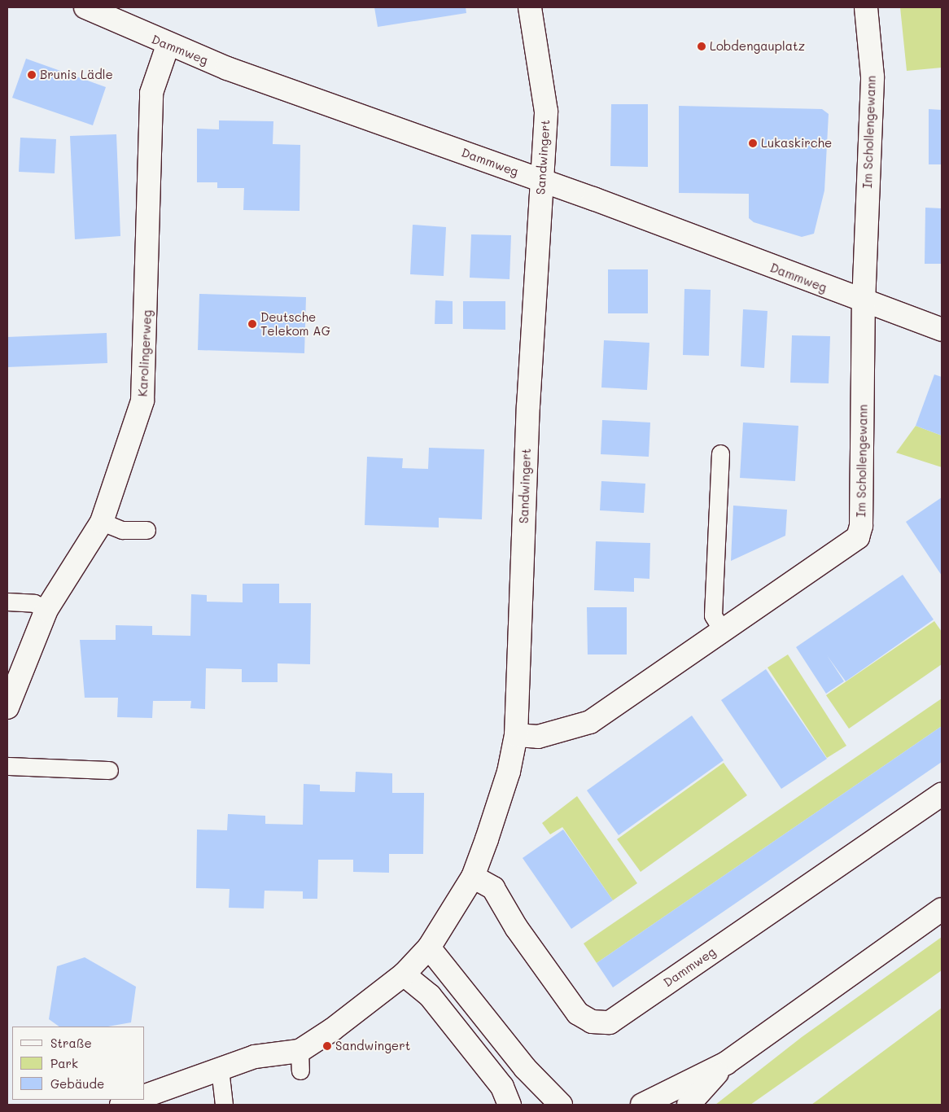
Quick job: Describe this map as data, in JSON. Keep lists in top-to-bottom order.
{
  "streets": {
    "street": [
      "Dammweg",
      "Im Schollengewann",
      "Sandwingert",
      "Karolingerweg"
    ]
  },
  "crossings": [
    ["Dammweg", "Im Schollengewann"],
    ["Dammweg", "Sandwingert"],
    ["Dammweg", "Karolingerweg"],
    ["Im Schollengewann", "Sandwingert"]
  ],
  "places": [
    "Lobdengauplatz",
    "Brunis Lädle",
    "Lukaskirche",
    "Deutsche Telekom AG",
    "Sandwingert"
  ],
  "legend": ["Straße", "Park", "Gebäude"]
}
